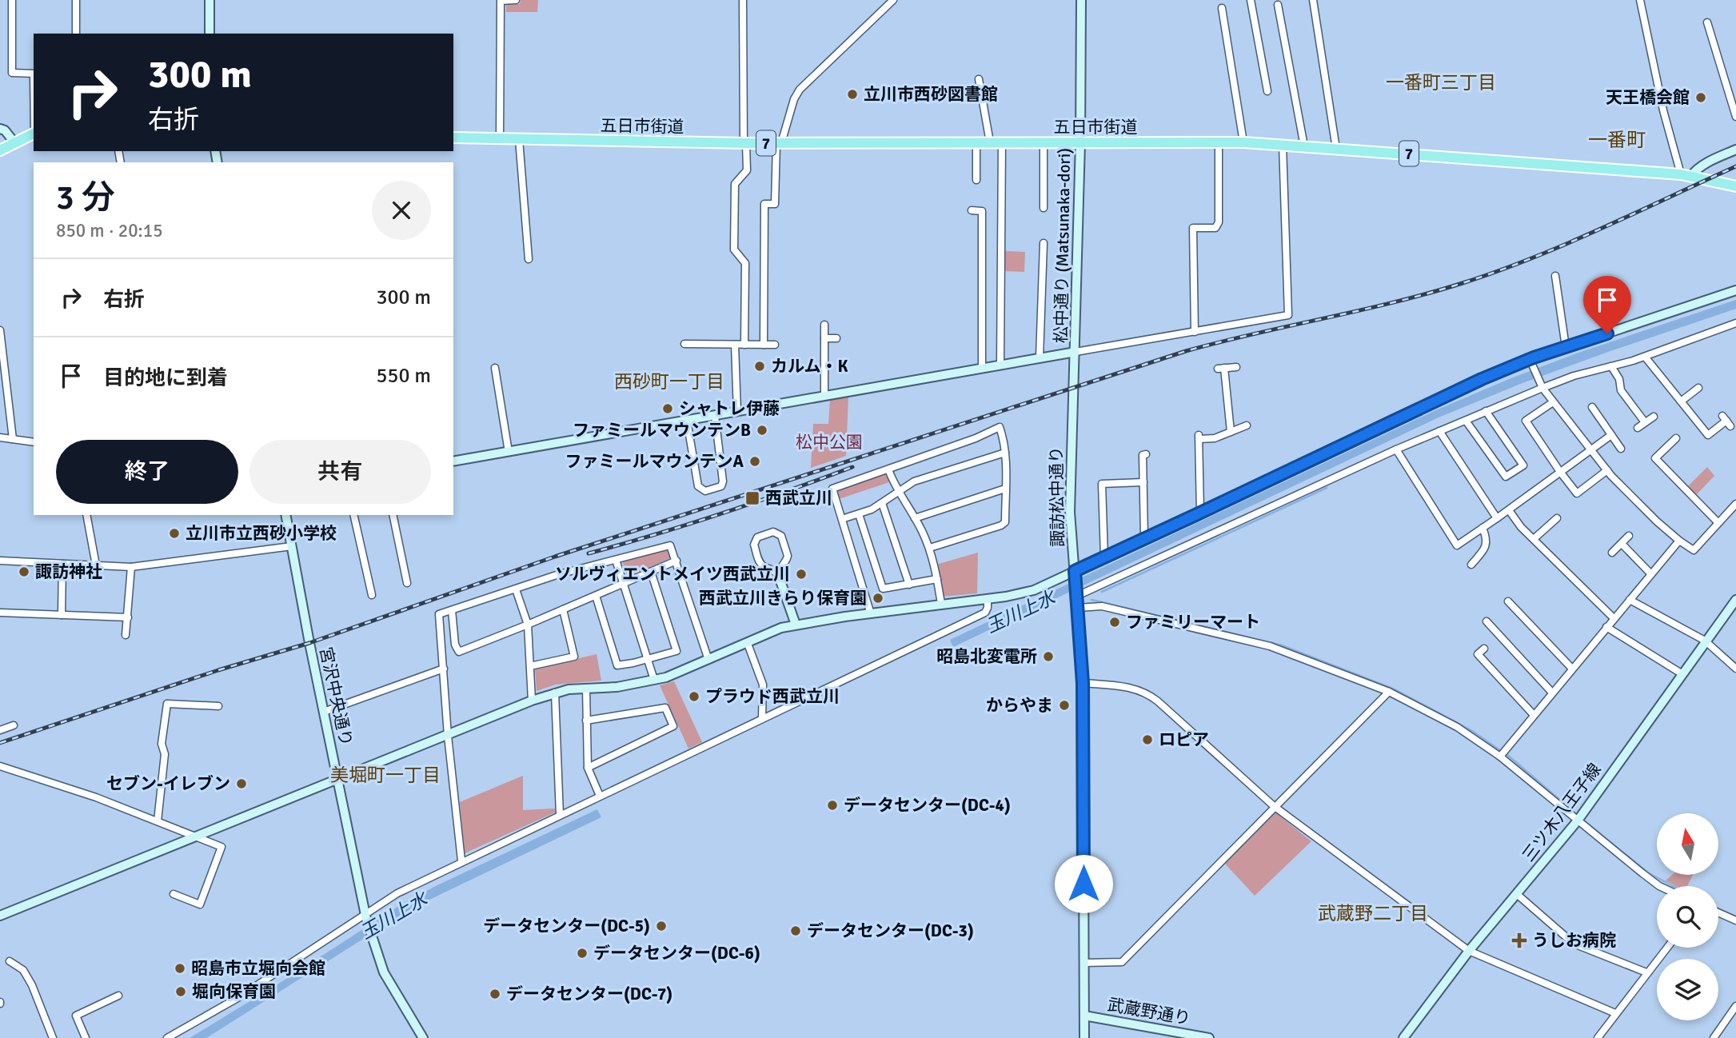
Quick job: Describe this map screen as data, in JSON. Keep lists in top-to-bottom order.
{
  "streets": {
    "main road": ["五日市街道", "7"],
    "street": [
      "松中通り (Matsunaka-dori)",
      "諏訪松中通り",
      "宮沢中央通り",
      "三ツ木八王子線",
      "武蔵野通り"
    ]
  },
  "crossings": [
    ["五日市街道", "松中通り (Matsunaka-dori)"],
    ["松中通り (Matsunaka-dori)", "諏訪松中通り"],
    ["諏訪松中通り", "武蔵野通り"]
  ],
  "districts": [
    "一番町三丁目",
    "一番町",
    "西砂町一丁目",
    "美堀町一丁目",
    "武蔵野二丁目"
  ],
  "water": ["玉川上水"],
  "parks": ["松中公園"],
  "places": {
    "other": [
      "立川市西砂図書館",
      "天王橋会館",
      "カルム・K",
      "シャトレ伊藤",
      "ファミールマウンテンB",
      "ファミールマウンテンA",
      "立川市立西砂小学校",
      "諏訪神社",
      "ソルヴィエントメイツ西武立川",
      "西武立川きらり保育園",
      "ファミリーマート",
      "昭島北変電所",
      "プラウド西武立川",
      "からやま",
      "ロピア",
      "セブン-イレブン",
      "データセンター(DC-4)",
      "データセンター(DC-5)",
      "データセンター(DC-3)",
      "データセンター(DC-6)",
      "昭島市立堀向会館",
      "堀向保育園",
      "データセンター(DC-7)"
    ],
    "transit": ["西武立川"],
    "health": ["うしお病院"]
  },
  "north": "top",
  "page": {
    "turn": ["300 m", "右折"],
    "heading": ["3 分", "850 m · 20:15"],
    "list": [
      {
        "name": "右折",
        "value": "300 m"
      },
      {
        "name": "目的地に到着",
        "value": "550 m"
      }
    ],
    "buttons": ["終了", "共有"]
  }
}
